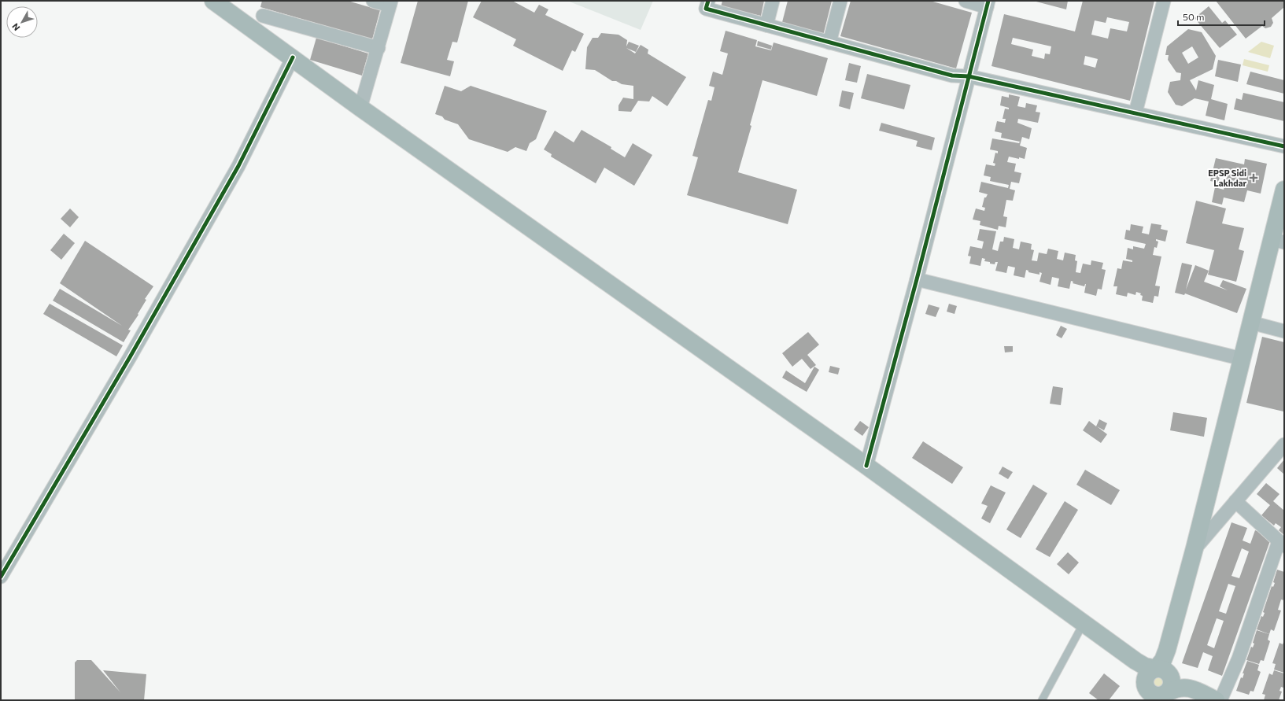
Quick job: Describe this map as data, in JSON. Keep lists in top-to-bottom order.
{
  "places": {
    "health": ["EPSP Sidi Lakhdar"]
  },
  "scale_bar": "50 m",
  "north": "bottom left"
}
